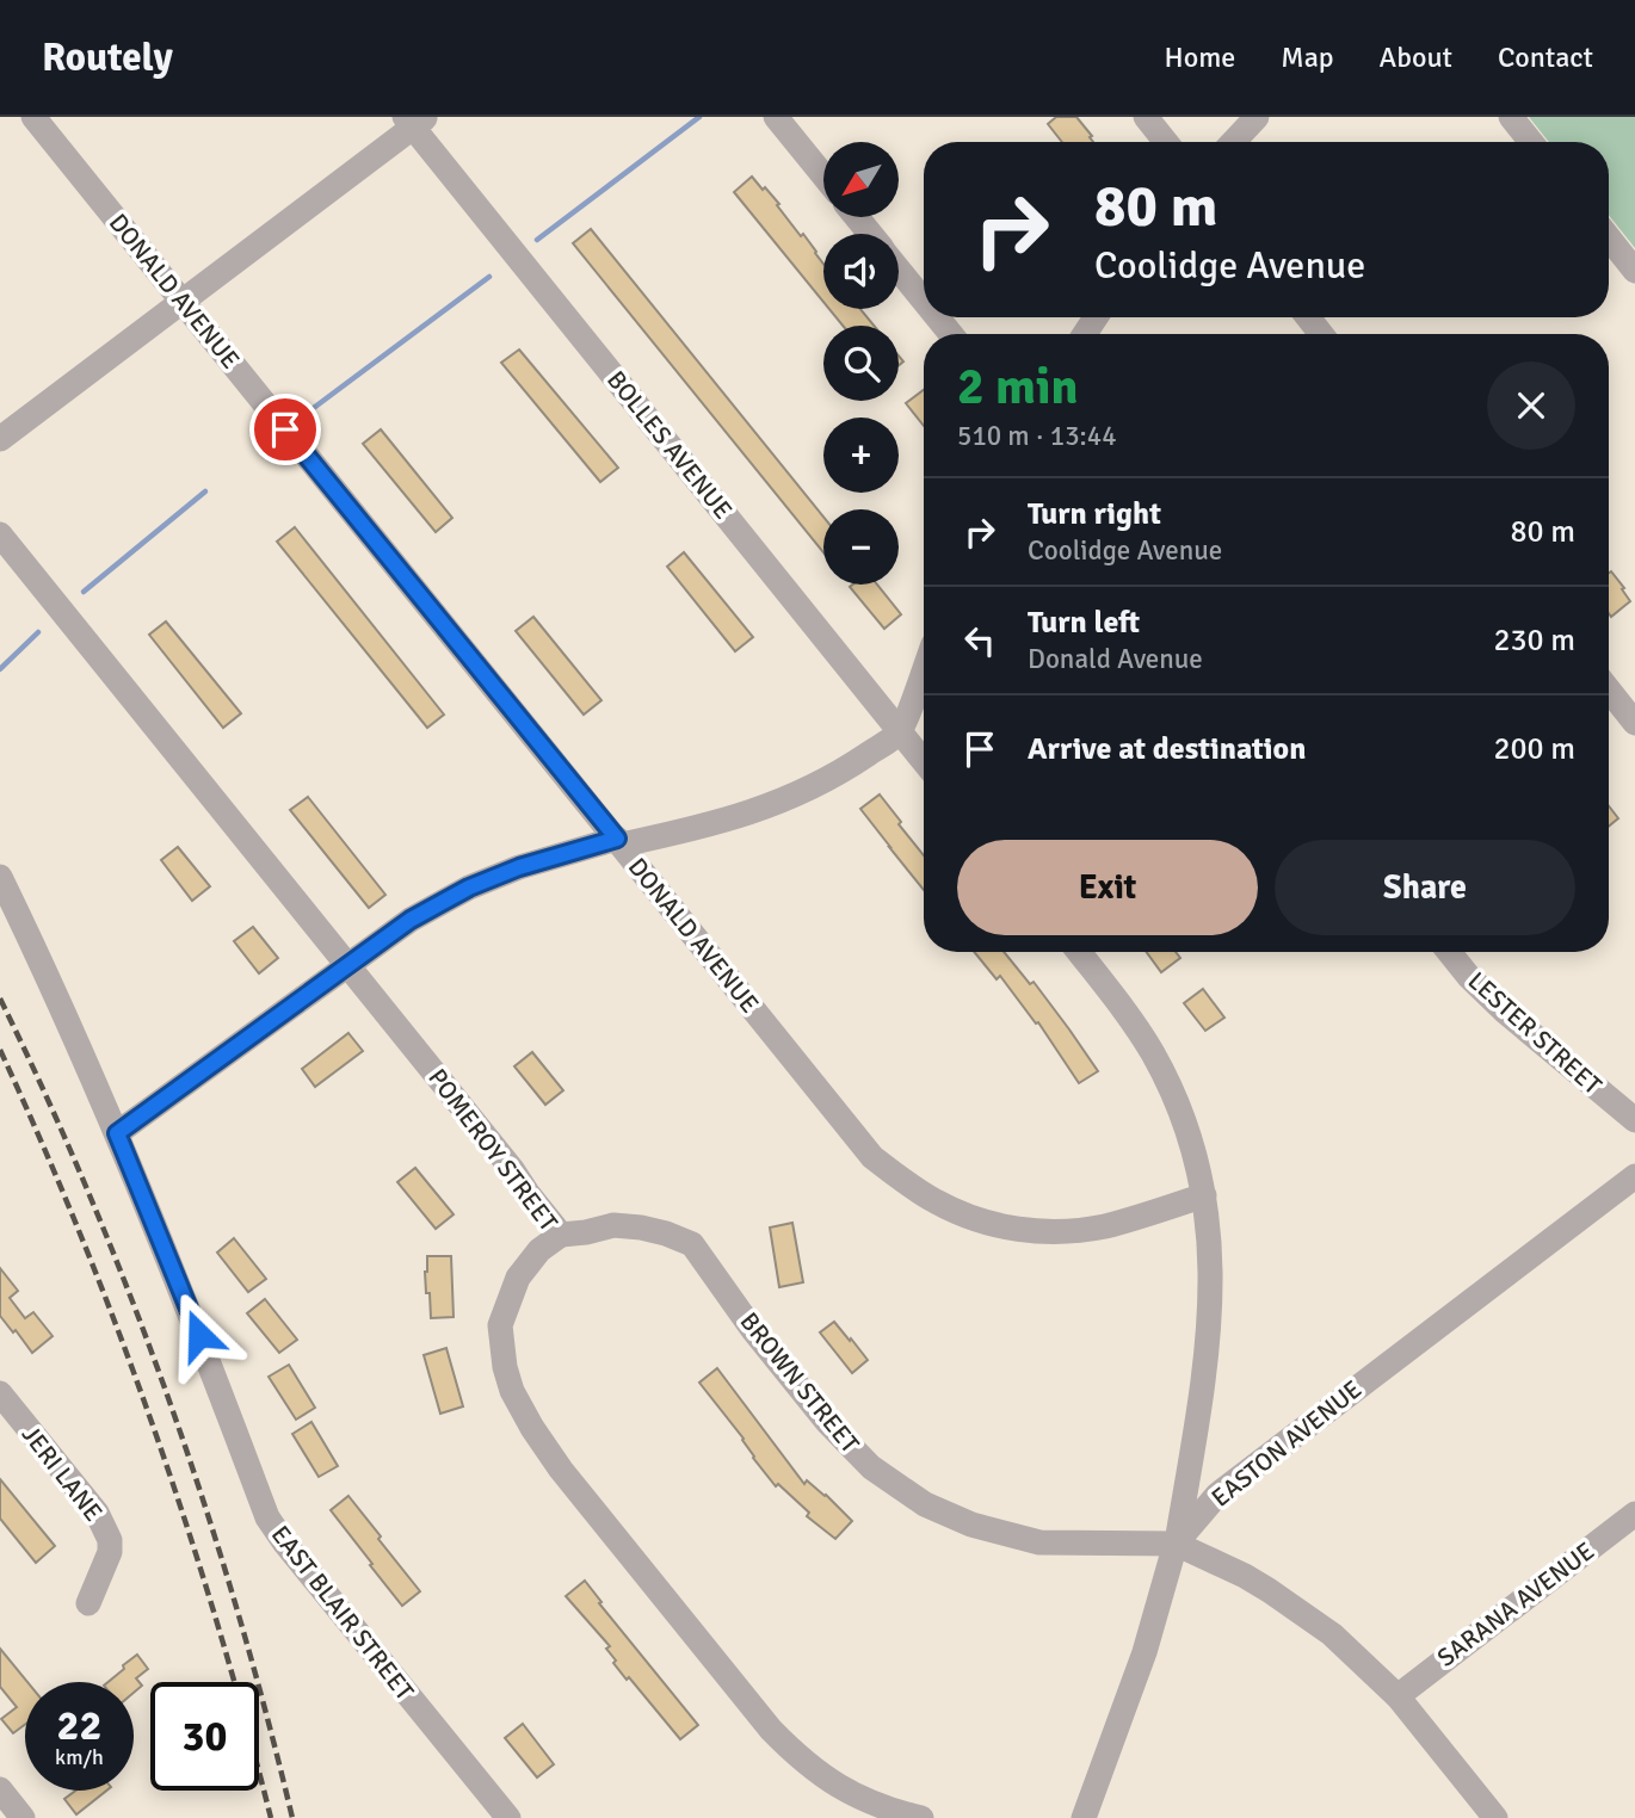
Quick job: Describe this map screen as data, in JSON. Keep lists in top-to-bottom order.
{
  "streets": {
    "street": [
      "DONALD AVENUE",
      "BOLLES AVENUE",
      "LESTER STREET",
      "POMEROY STREET",
      "BROWN STREET",
      "EASTON AVENUE",
      "JERI LANE",
      "SARANA AVENUE",
      "EAST BLAIR STREET"
    ]
  },
  "crossings": [
    ["POMEROY STREET", "BROWN STREET"],
    ["BROWN STREET", "EASTON AVENUE"],
    ["BROWN STREET", "SARANA AVENUE"]
  ],
  "north": "bottom left",
  "page": {
    "header": "Routely",
    "nav": [
      "Home",
      "Map",
      "About",
      "Contact"
    ],
    "map_buttons": ["+", "−"],
    "turn": ["80 m", "Coolidge Avenue"],
    "heading": ["2 min", "510 m · 13:44"],
    "list": [
      {
        "name": "Turn right",
        "note": "Coolidge Avenue",
        "value": "80 m"
      },
      {
        "name": "Turn left",
        "note": "Donald Avenue",
        "value": "230 m"
      },
      {
        "name": "Arrive at destination",
        "value": "200 m"
      }
    ],
    "buttons": ["Exit", "Share"],
    "speed": "22 km/h",
    "limit": "30"
  }
}
